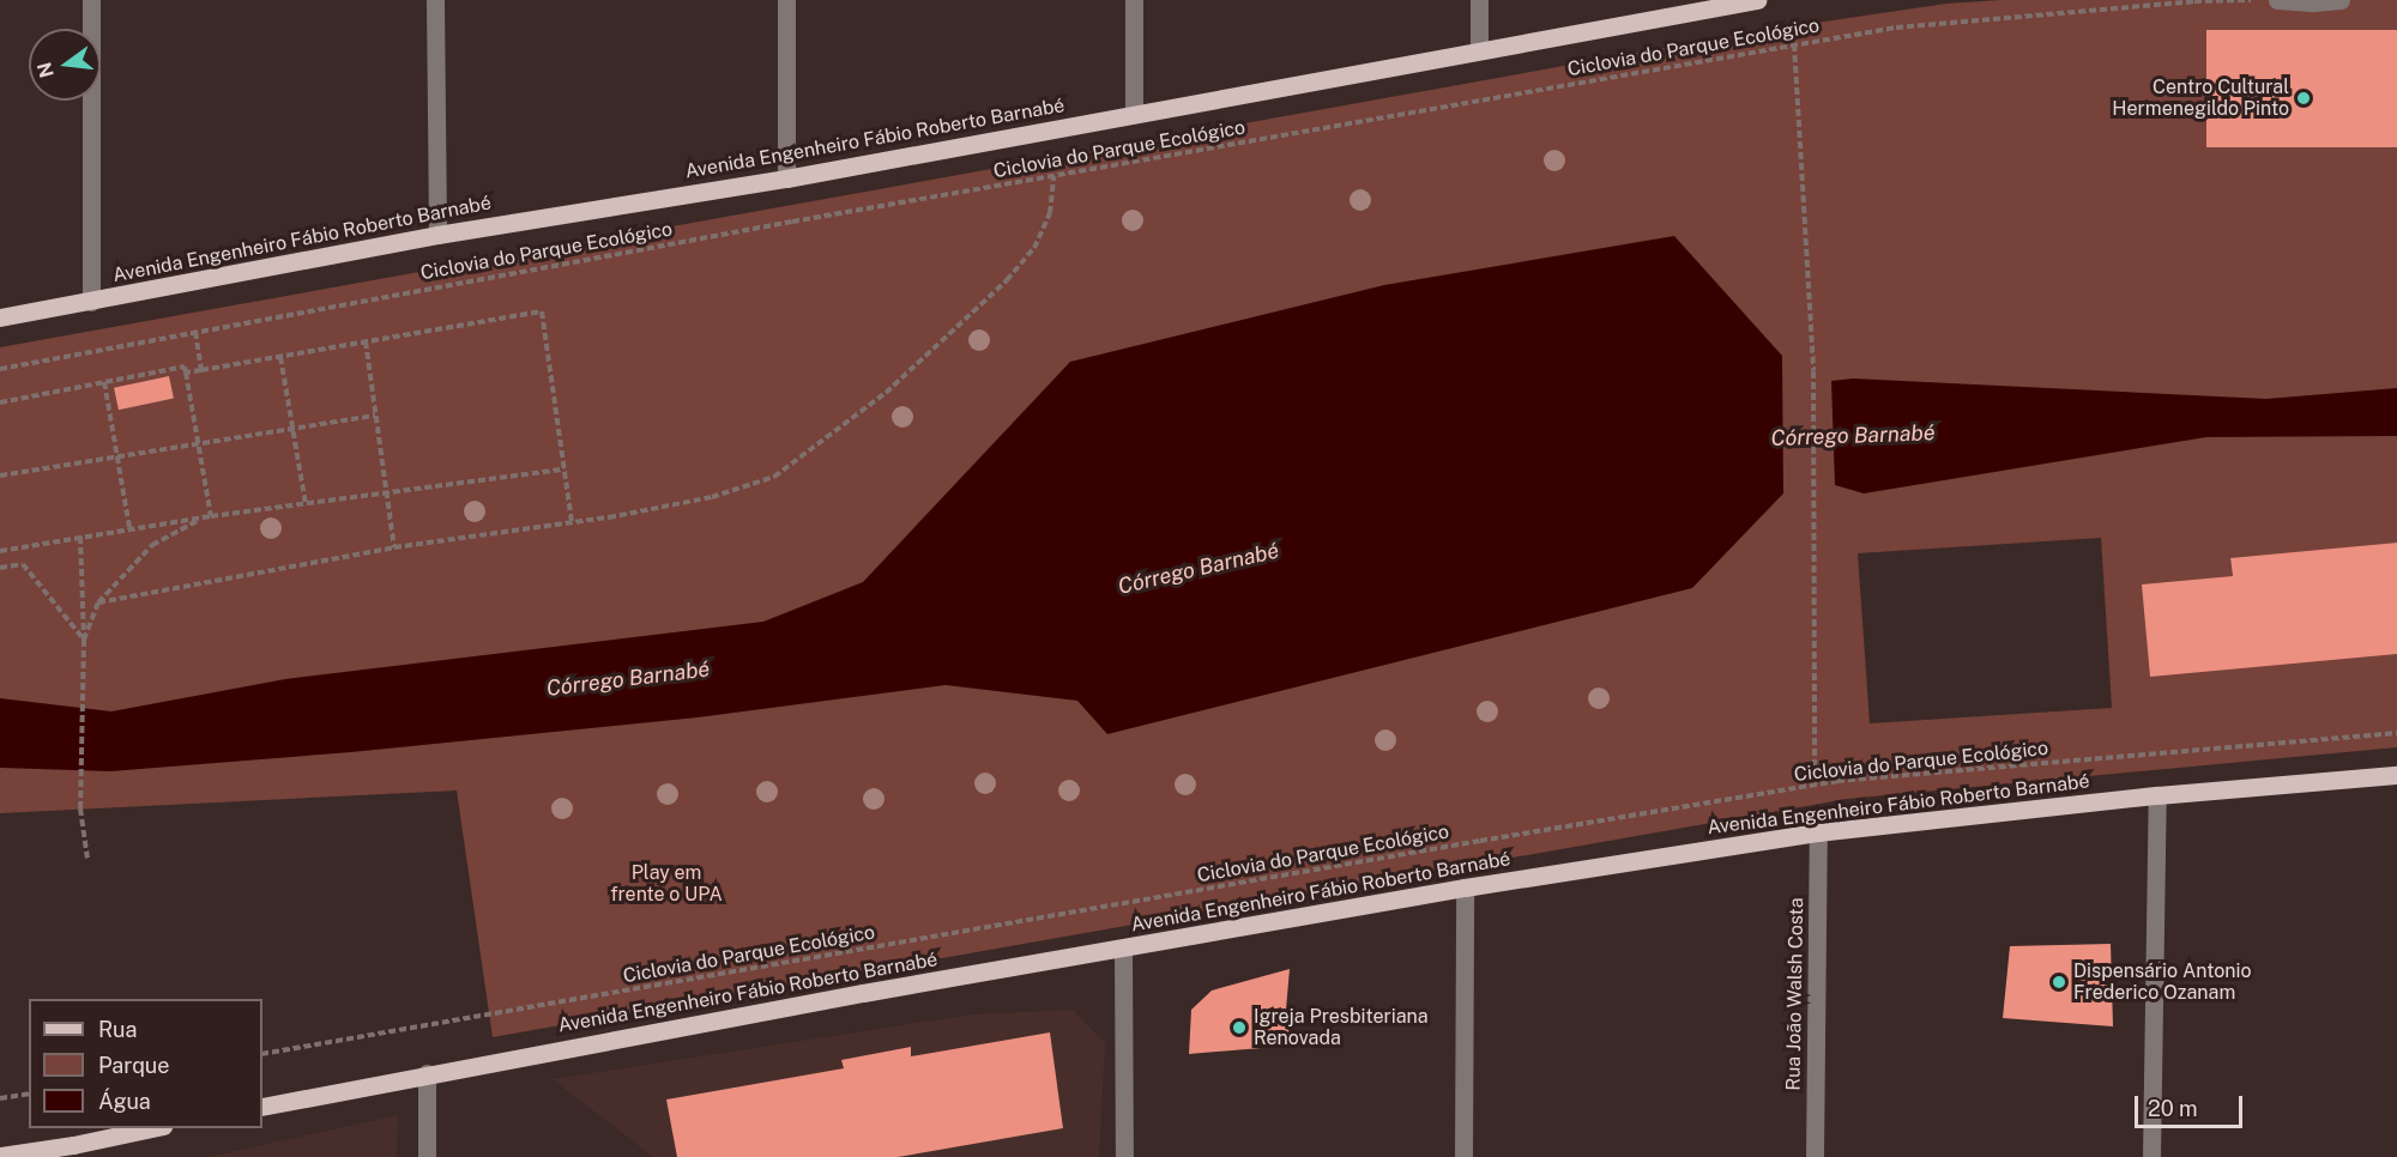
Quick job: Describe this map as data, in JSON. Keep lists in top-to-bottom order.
{
  "streets": {
    "main road": ["Avenida Engenheiro Fábio Roberto Barnabé"],
    "street": ["Rua João Walsh Costa"],
    "path": ["Ciclovia do Parque Ecológico"]
  },
  "crossings": [
    ["Avenida Engenheiro Fábio Roberto Barnabé", "Rua João Walsh Costa"]
  ],
  "water": ["Córrego Barnabé"],
  "parks": ["Play em frente o UPA"],
  "places": ["Centro Cultural Hermenegildo Pinto", "Dispensário Antonio Frederico Ozanam", "Igreja Presbiteriana Renovada"],
  "legend": ["Rua", "Parque", "Água"],
  "scale_bar": "20 m",
  "north": "left"
}
